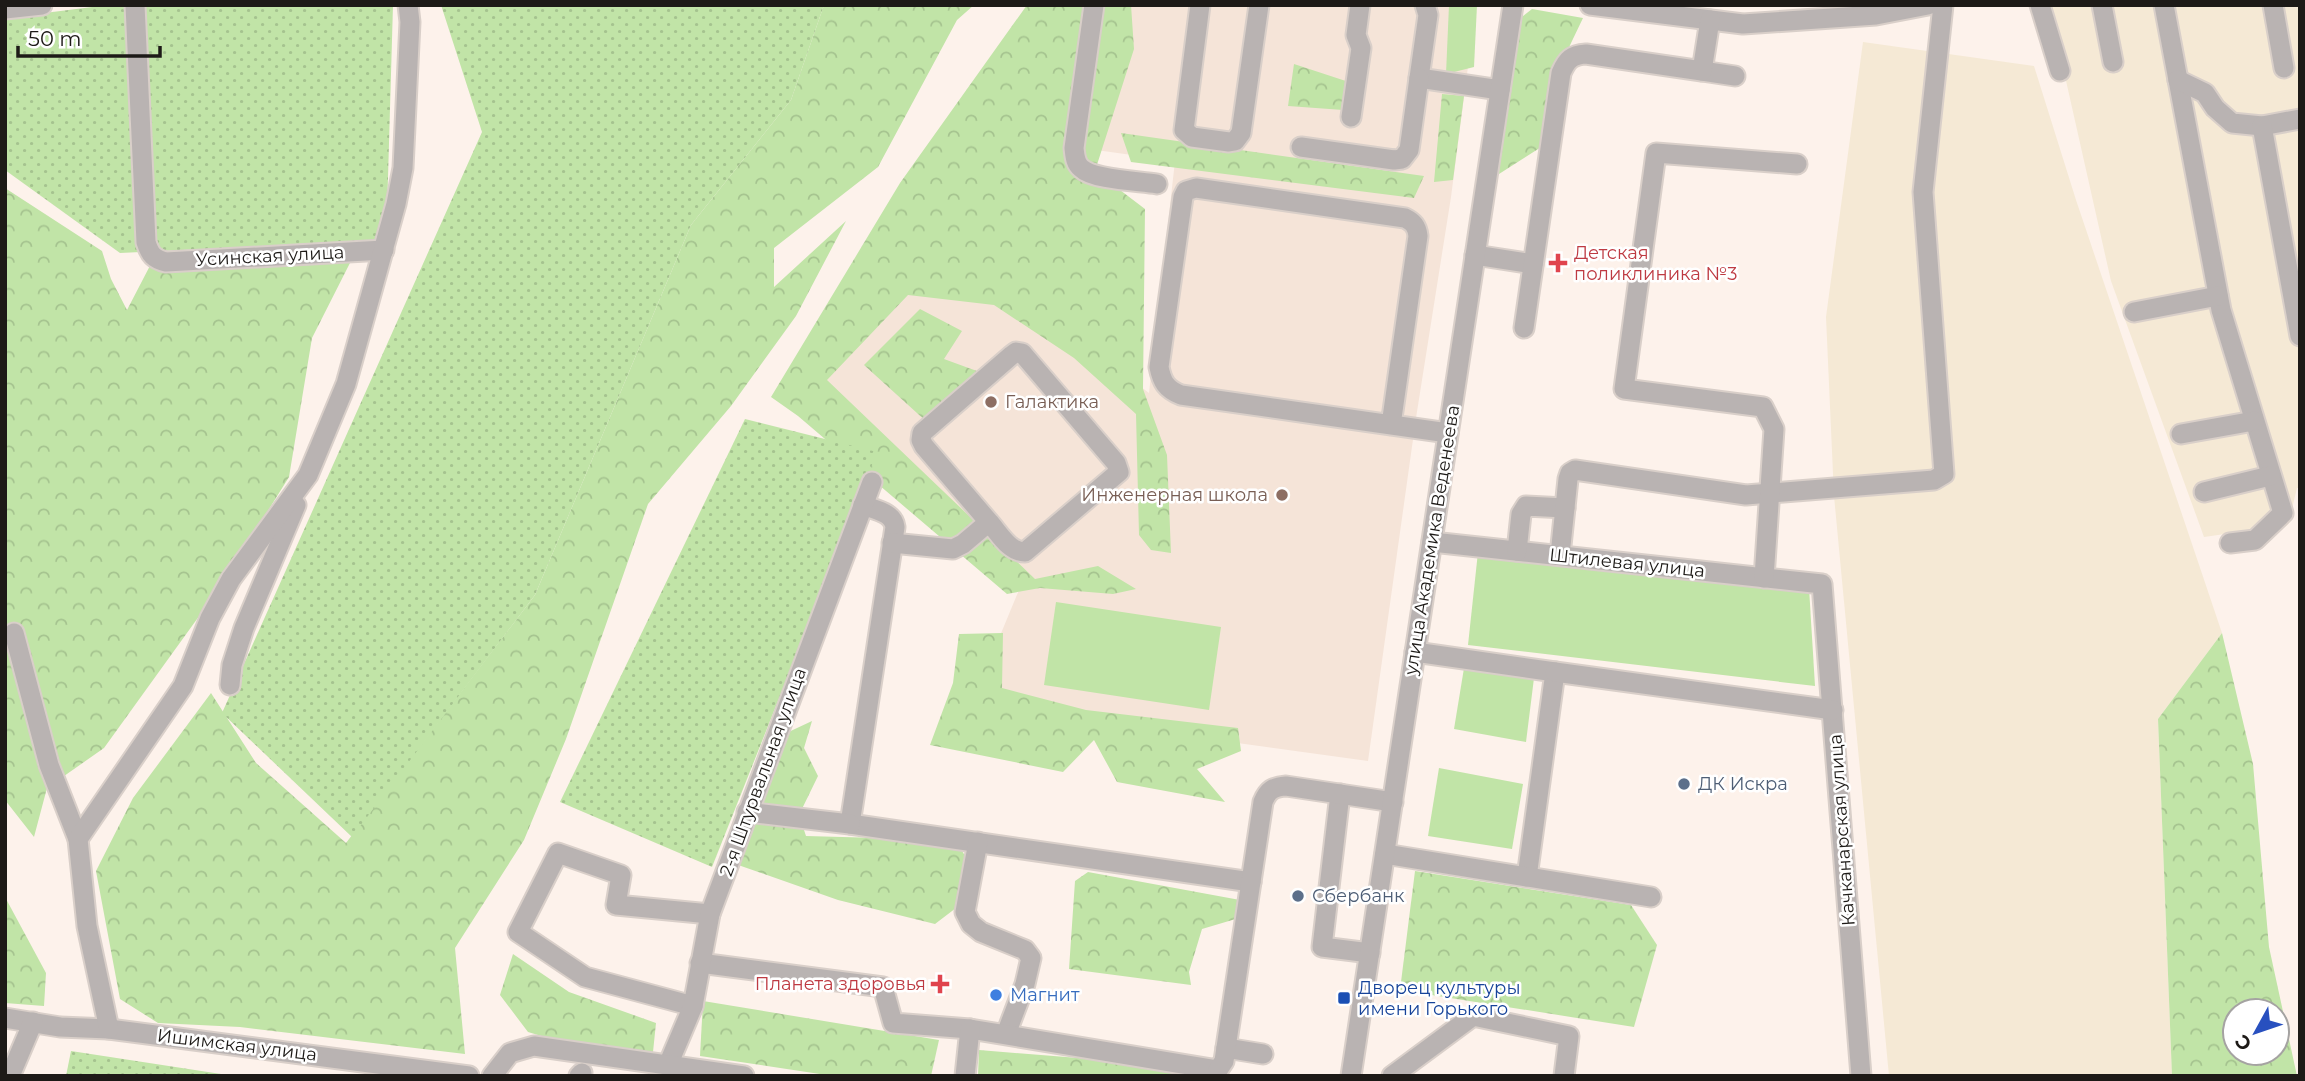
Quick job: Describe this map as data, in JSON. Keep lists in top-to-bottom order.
{
  "streets": {
    "street": [
      "Усинская улица",
      "улица Академика Веденеева",
      "Штилевая улица",
      "2-я Штурвальная улица",
      "Качканарская улица",
      "Ишимская улица"
    ]
  },
  "crossings": [
    ["улица Академика Веденеева", "Штилевая улица"],
    ["Штилевая улица", "Качканарская улица"]
  ],
  "places": {
    "health": ["Детская поликлиника №3", "Планета здоровья"],
    "other": [
      "Галактика",
      "Инженерная школа",
      "ДК Искра",
      "Сбербанк",
      "Магнит"
    ],
    "transit": ["Дворец культуры имени Горького"]
  },
  "scale_bar": "50 m",
  "north": "bottom left"
}
